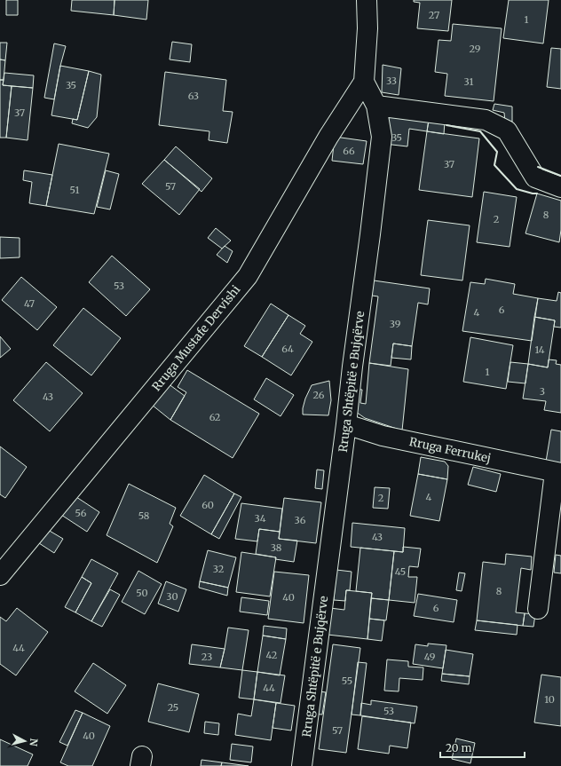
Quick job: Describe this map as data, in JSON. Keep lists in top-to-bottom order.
{
  "streets": {
    "street": ["Rruga Mustafe Dervishi", "Rruga Shtëpitë e Bujqërve", "Rruga Ferrukej"]
  },
  "crossings": [
    ["Rruga Mustafe Dervishi", "Rruga Shtëpitë e Bujqërve"],
    ["Rruga Shtëpitë e Bujqërve", "Rruga Ferrukej"]
  ],
  "house_numbers": [
    "27",
    "1",
    "29",
    "33",
    "31",
    "35",
    "63",
    "37",
    "35",
    "66",
    "37",
    "57",
    "51",
    "8",
    "2",
    "53",
    "47",
    "6",
    "4",
    "39",
    "64",
    "14",
    "1",
    "3",
    "26",
    "43",
    "62",
    "4",
    "2",
    "60",
    "56",
    "58",
    "34",
    "36",
    "43",
    "38",
    "32",
    "45",
    "8",
    "50",
    "30",
    "40",
    "6",
    "44",
    "42",
    "23",
    "49",
    "55",
    "44",
    "10",
    "25",
    "53",
    "57",
    "40"
  ],
  "scale_bar": "20 m",
  "north": "right"
}
